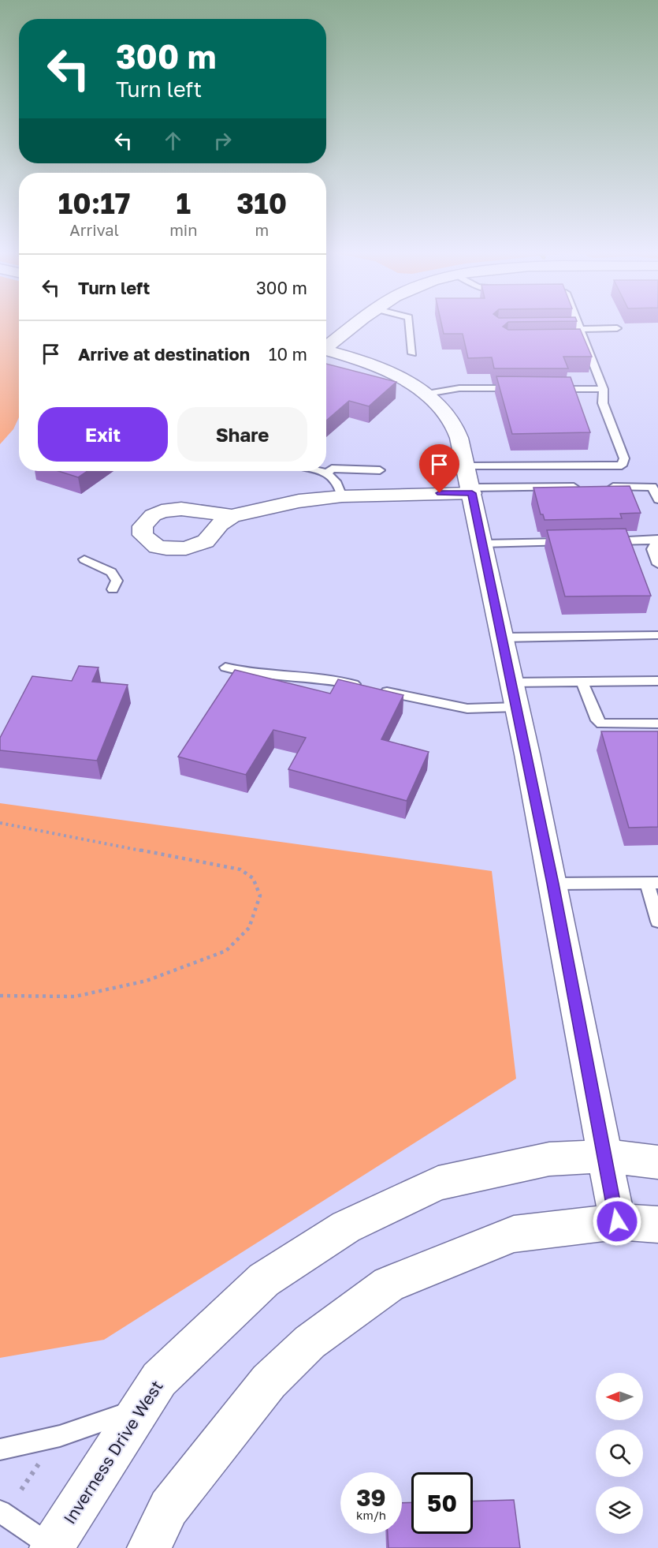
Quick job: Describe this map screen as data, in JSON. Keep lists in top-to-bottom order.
{
  "streets": {
    "main road": ["Inverness Drive West"]
  },
  "north": "left",
  "page": {
    "turn": ["300 m", "Turn left"],
    "eta": [
      "10:17",
      "Arrival",
      "1",
      "min",
      "310",
      "m"
    ],
    "list": [
      {
        "name": "Turn left",
        "value": "300 m"
      },
      {
        "name": "Arrive at destination",
        "value": "10 m"
      }
    ],
    "buttons": ["Exit", "Share"],
    "speed": "39 km/h",
    "limit": "50"
  }
}
